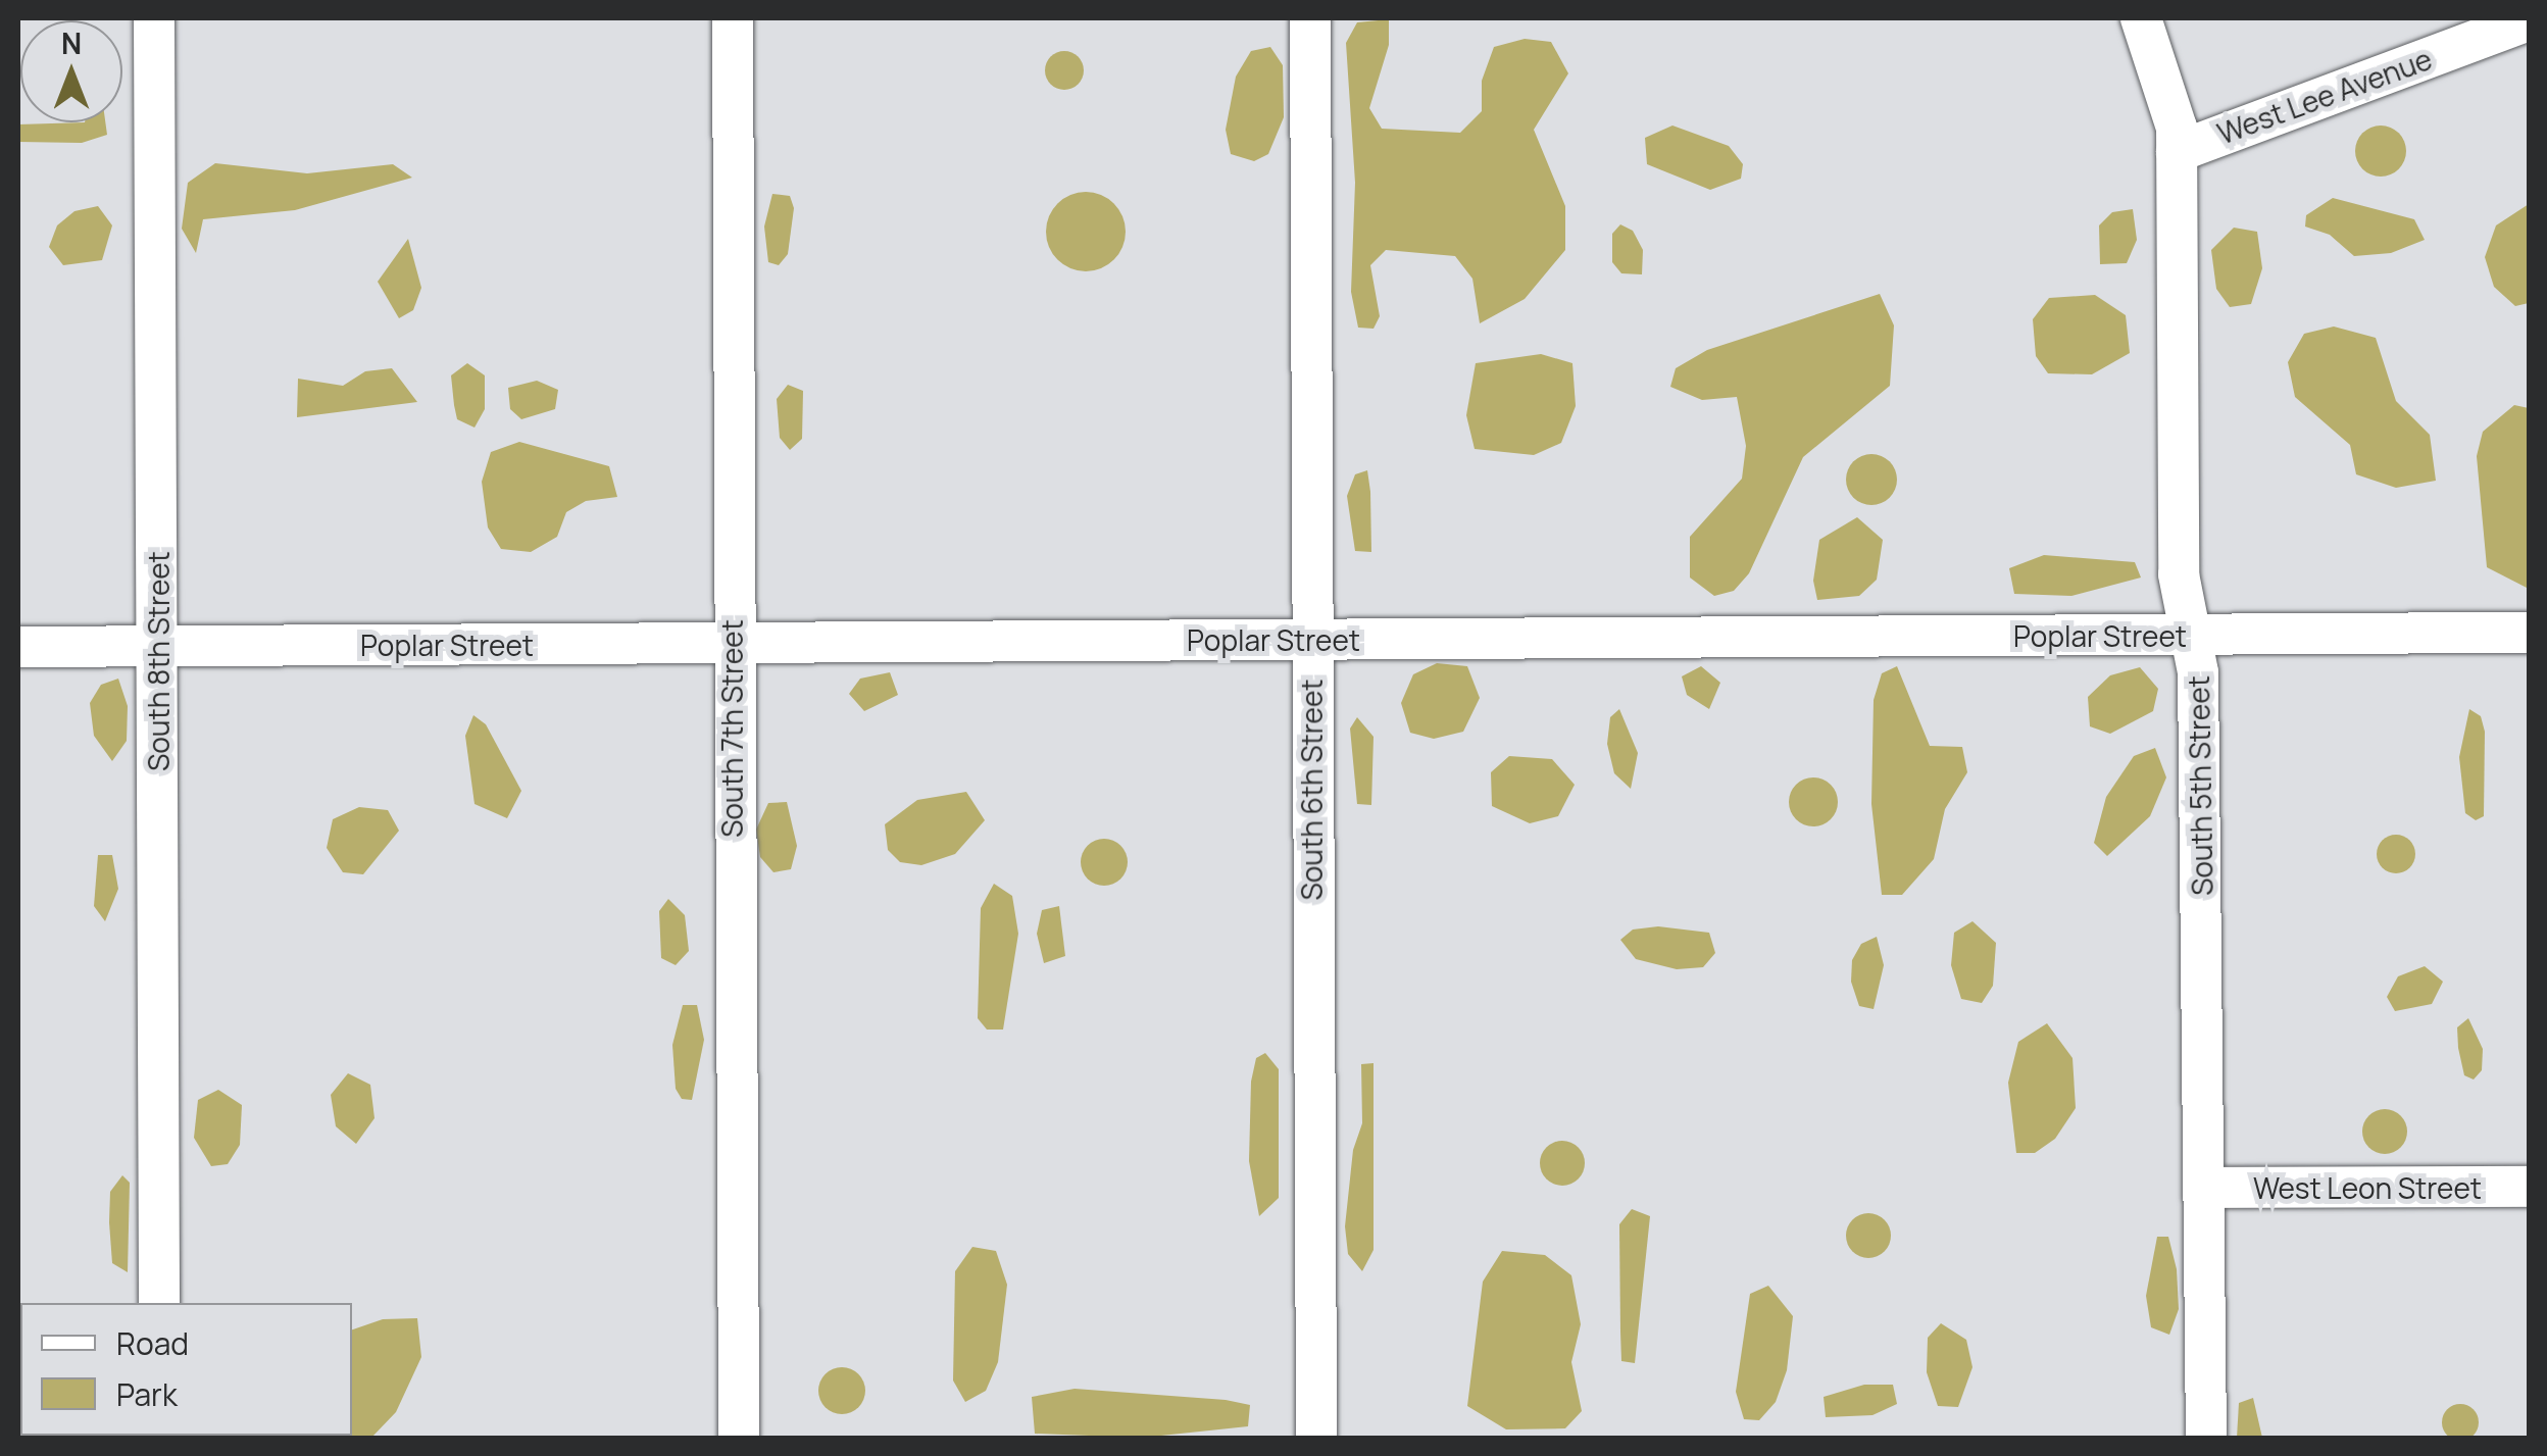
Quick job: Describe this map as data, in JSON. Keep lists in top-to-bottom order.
{
  "streets": {
    "street": [
      "West Lee Avenue",
      "Poplar Street",
      "South 8th Street",
      "South 7th Street",
      "South 5th Street",
      "South 6th Street",
      "West Leon Street"
    ]
  },
  "crossings": [
    ["West Lee Avenue", "South 5th Street"],
    ["Poplar Street", "South 8th Street"],
    ["Poplar Street", "South 7th Street"],
    ["Poplar Street", "South 5th Street"],
    ["Poplar Street", "South 6th Street"],
    ["South 5th Street", "West Leon Street"]
  ],
  "legend": ["Road", "Park"],
  "north": "top"
}
